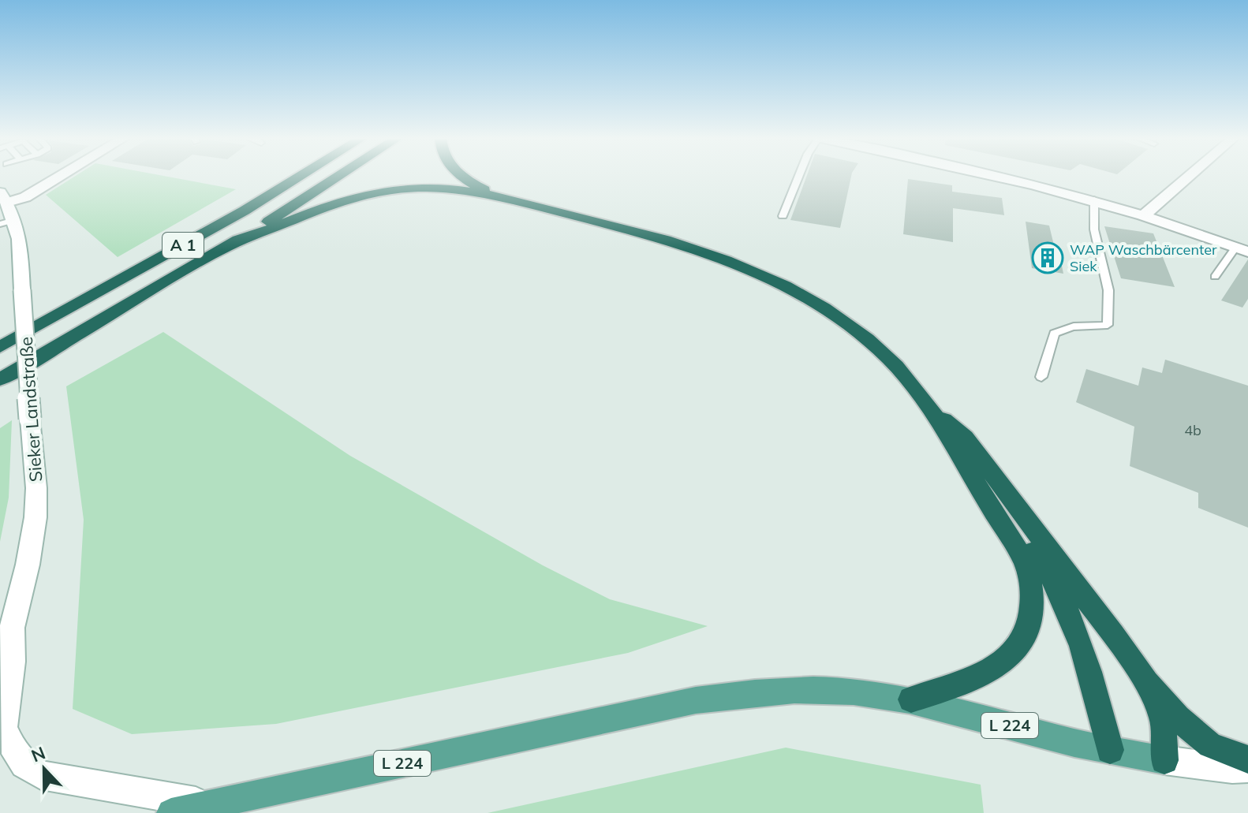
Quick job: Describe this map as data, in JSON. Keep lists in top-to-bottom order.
{
  "streets": {
    "highway": ["A 1"],
    "main road": ["L 224"],
    "street": ["Sieker Landstraße"]
  },
  "crossings": [
    ["Sieker Landstraße", "L 224"]
  ],
  "places": {
    "building": ["WAP Waschbärcenter Siek"]
  },
  "house_numbers": ["4b"],
  "north": "top"
}
